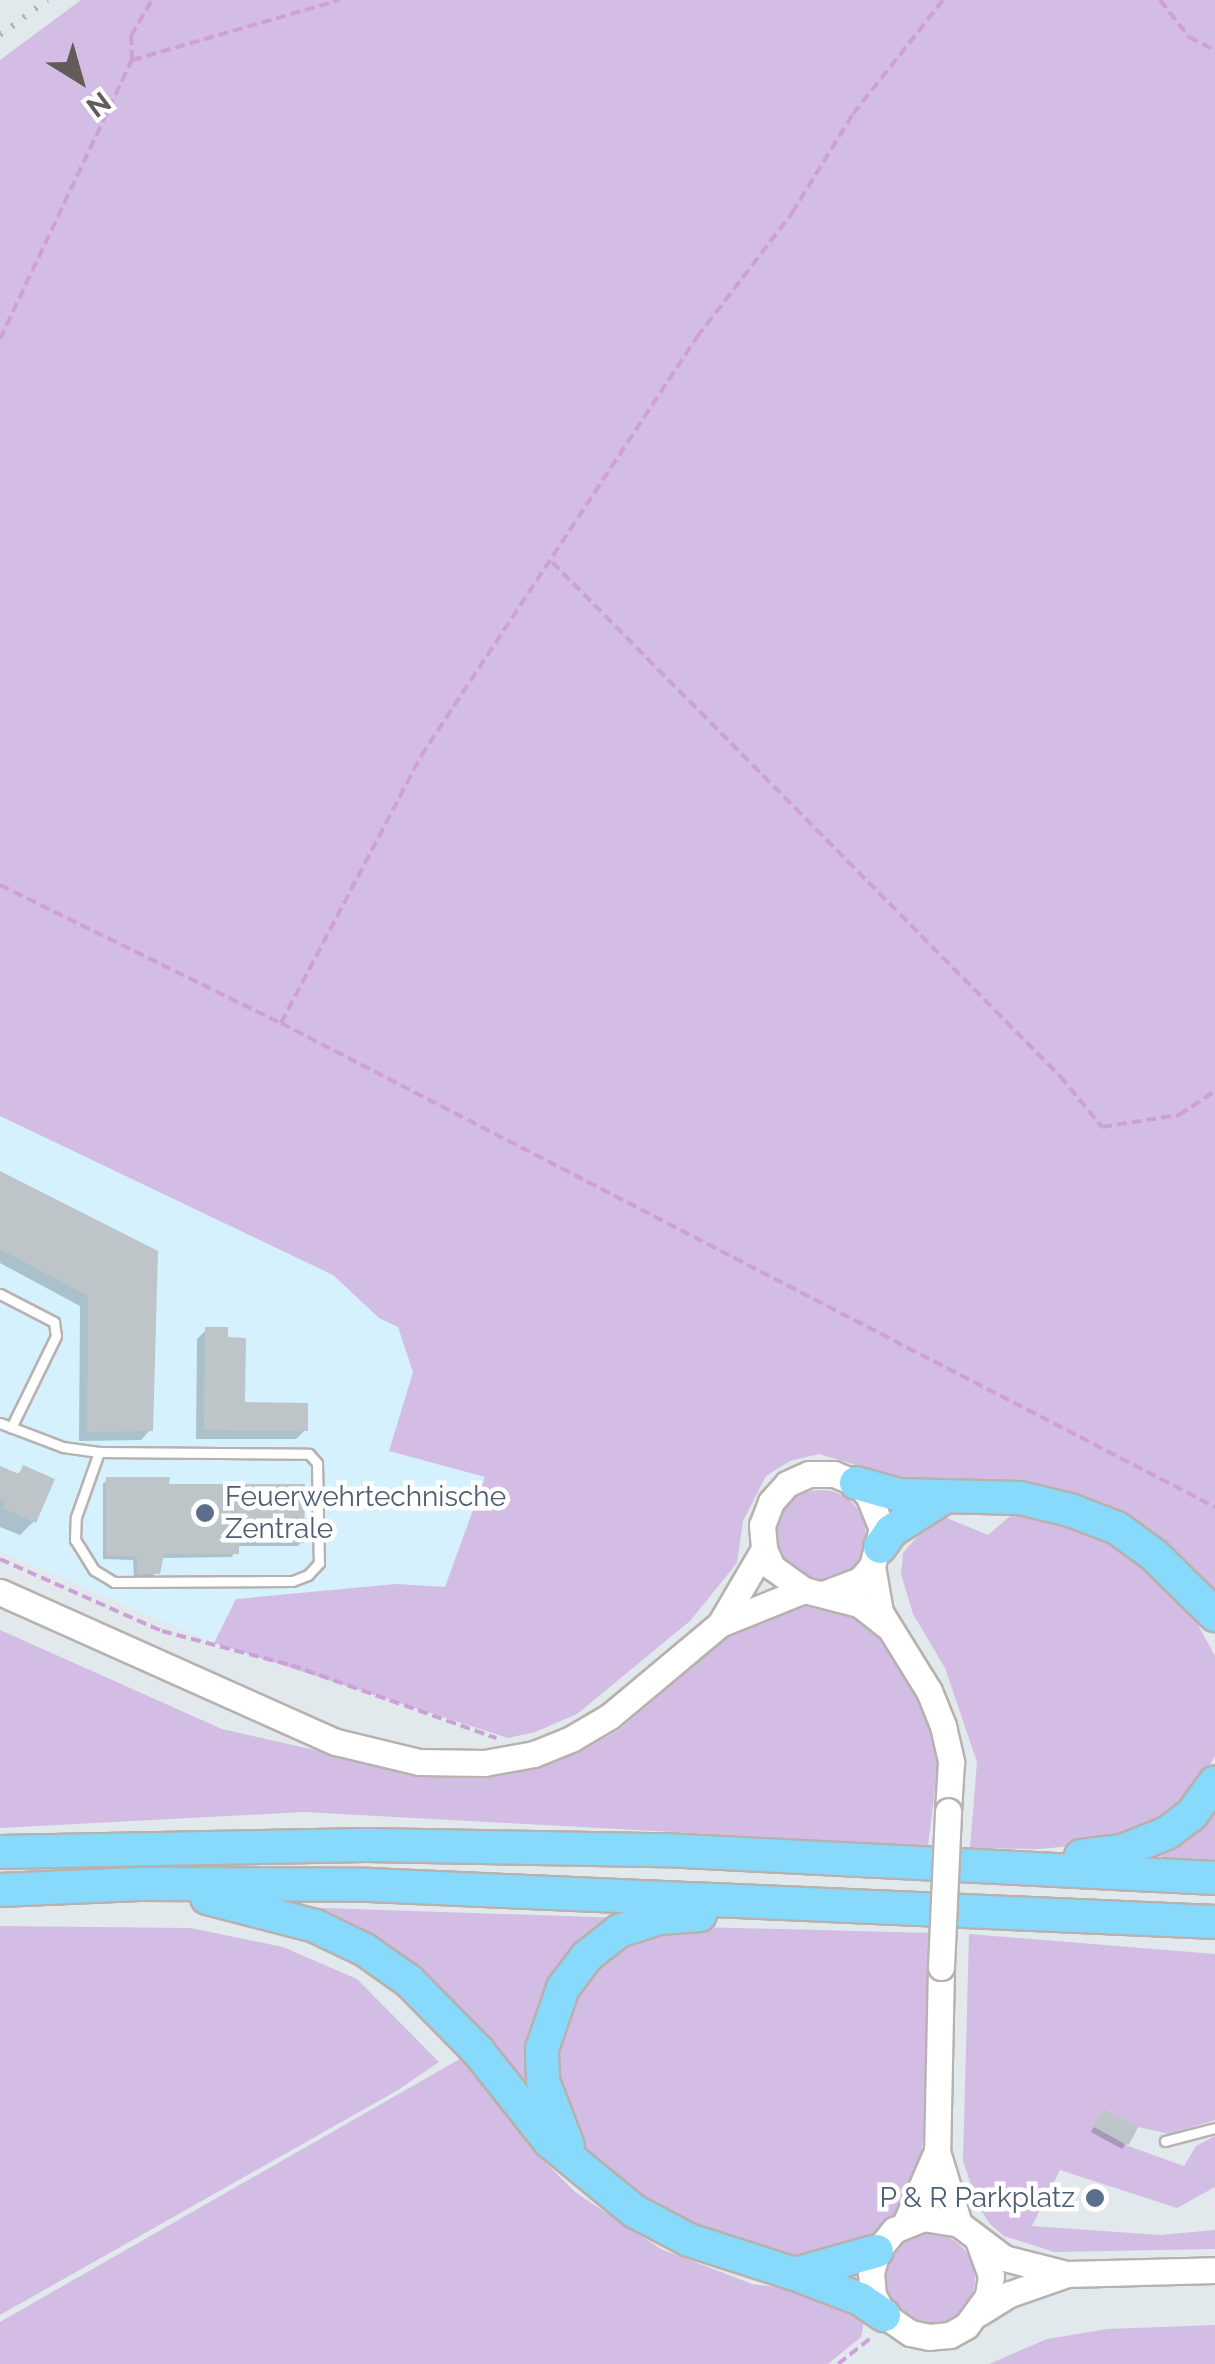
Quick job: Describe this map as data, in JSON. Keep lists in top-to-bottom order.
{
  "places": ["Feuerwehrtechnische Zentrale", "P & R Parkplatz"],
  "north": "bottom right"
}
